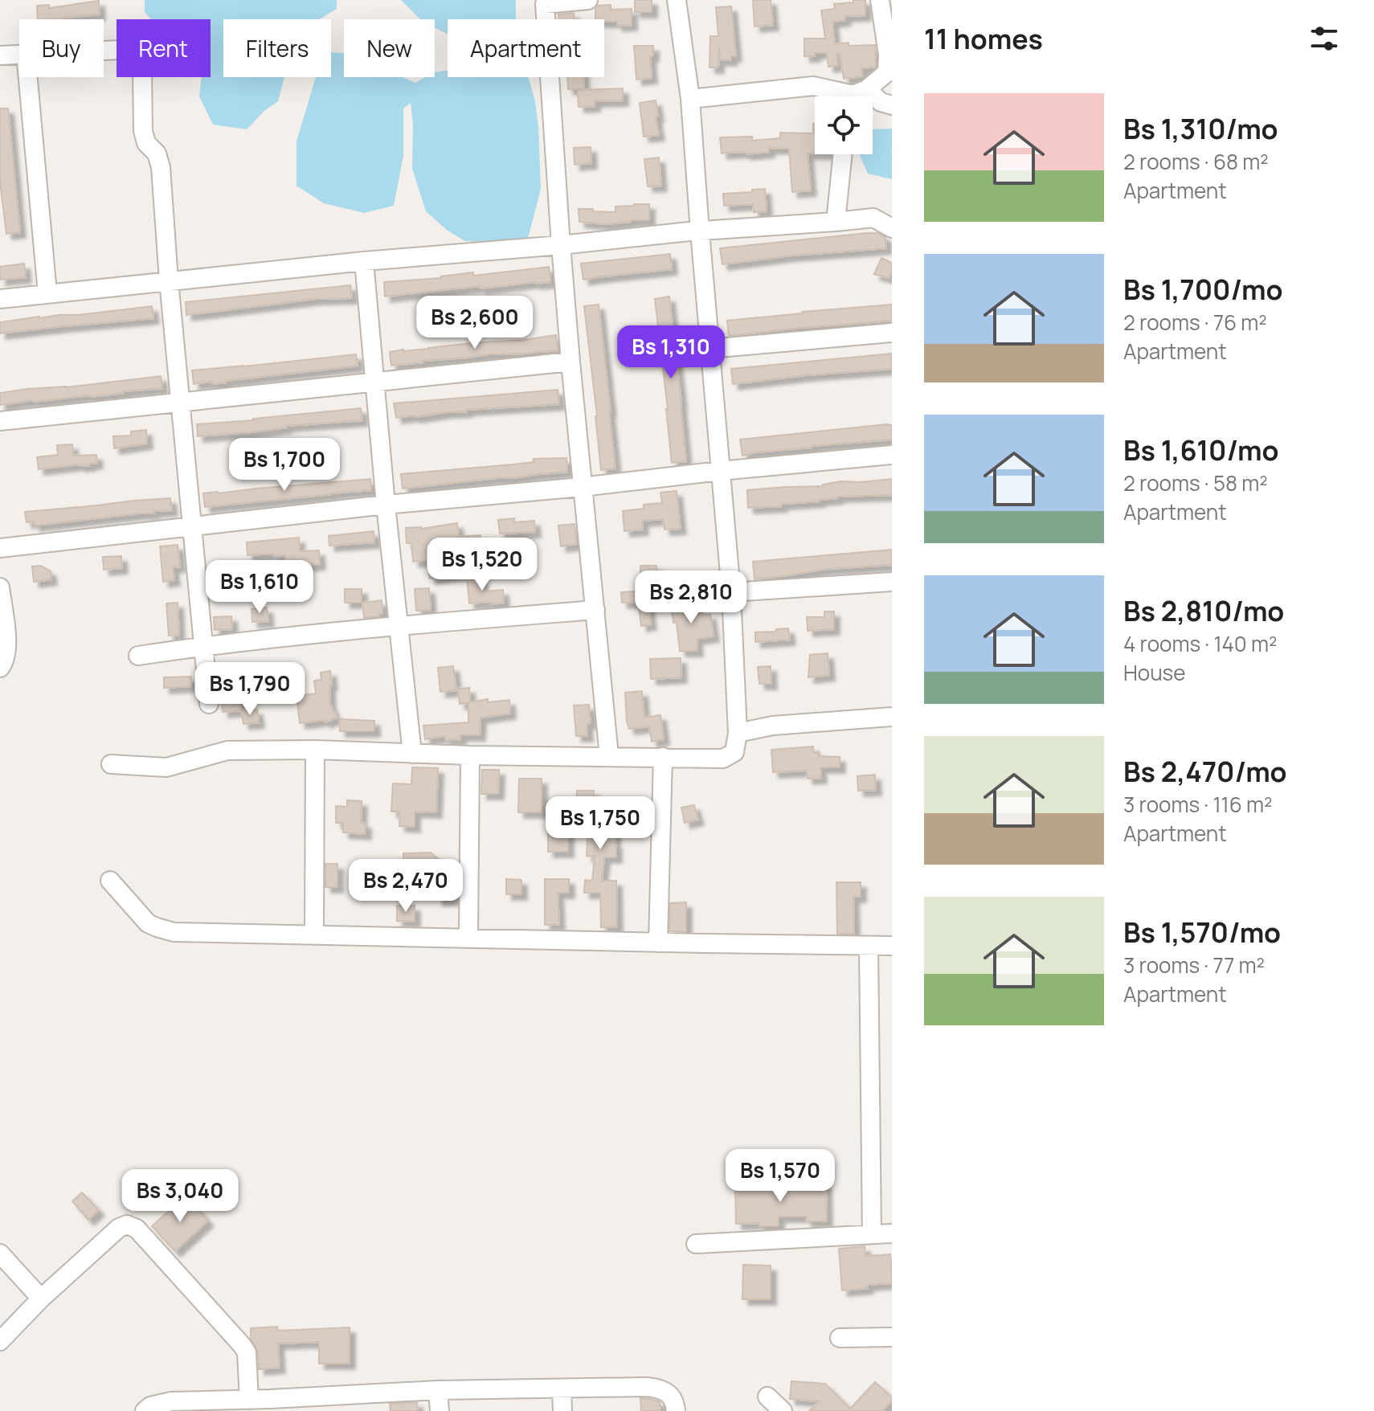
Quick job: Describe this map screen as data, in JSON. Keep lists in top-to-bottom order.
{
  "page": {
    "heading": "11 homes",
    "chip": [
      "Buy",
      "Rent",
      "Filters",
      "New",
      "Apartment"
    ],
    "list": [
      {
        "name": "Bs 1,310/mo",
        "note": "2 rooms · 68 m² · Apartment"
      },
      {
        "name": "Bs 1,700/mo",
        "note": "2 rooms · 76 m² · Apartment"
      },
      {
        "name": "Bs 1,610/mo",
        "note": "2 rooms · 58 m² · Apartment"
      },
      {
        "name": "Bs 2,810/mo",
        "note": "4 rooms · 140 m² · House"
      },
      {
        "name": "Bs 2,470/mo",
        "note": "3 rooms · 116 m² · Apartment"
      },
      {
        "name": "Bs 1,570/mo",
        "note": "3 rooms · 77 m² · Apartment"
      }
    ],
    "price": [
      "Bs 2,600",
      "Bs 1,310",
      "Bs 1,700",
      "Bs 1,520",
      "Bs 1,610",
      "Bs 2,810",
      "Bs 1,790",
      "Bs 1,750",
      "Bs 2,470",
      "Bs 1,570",
      "Bs 3,040"
    ]
  }
}
